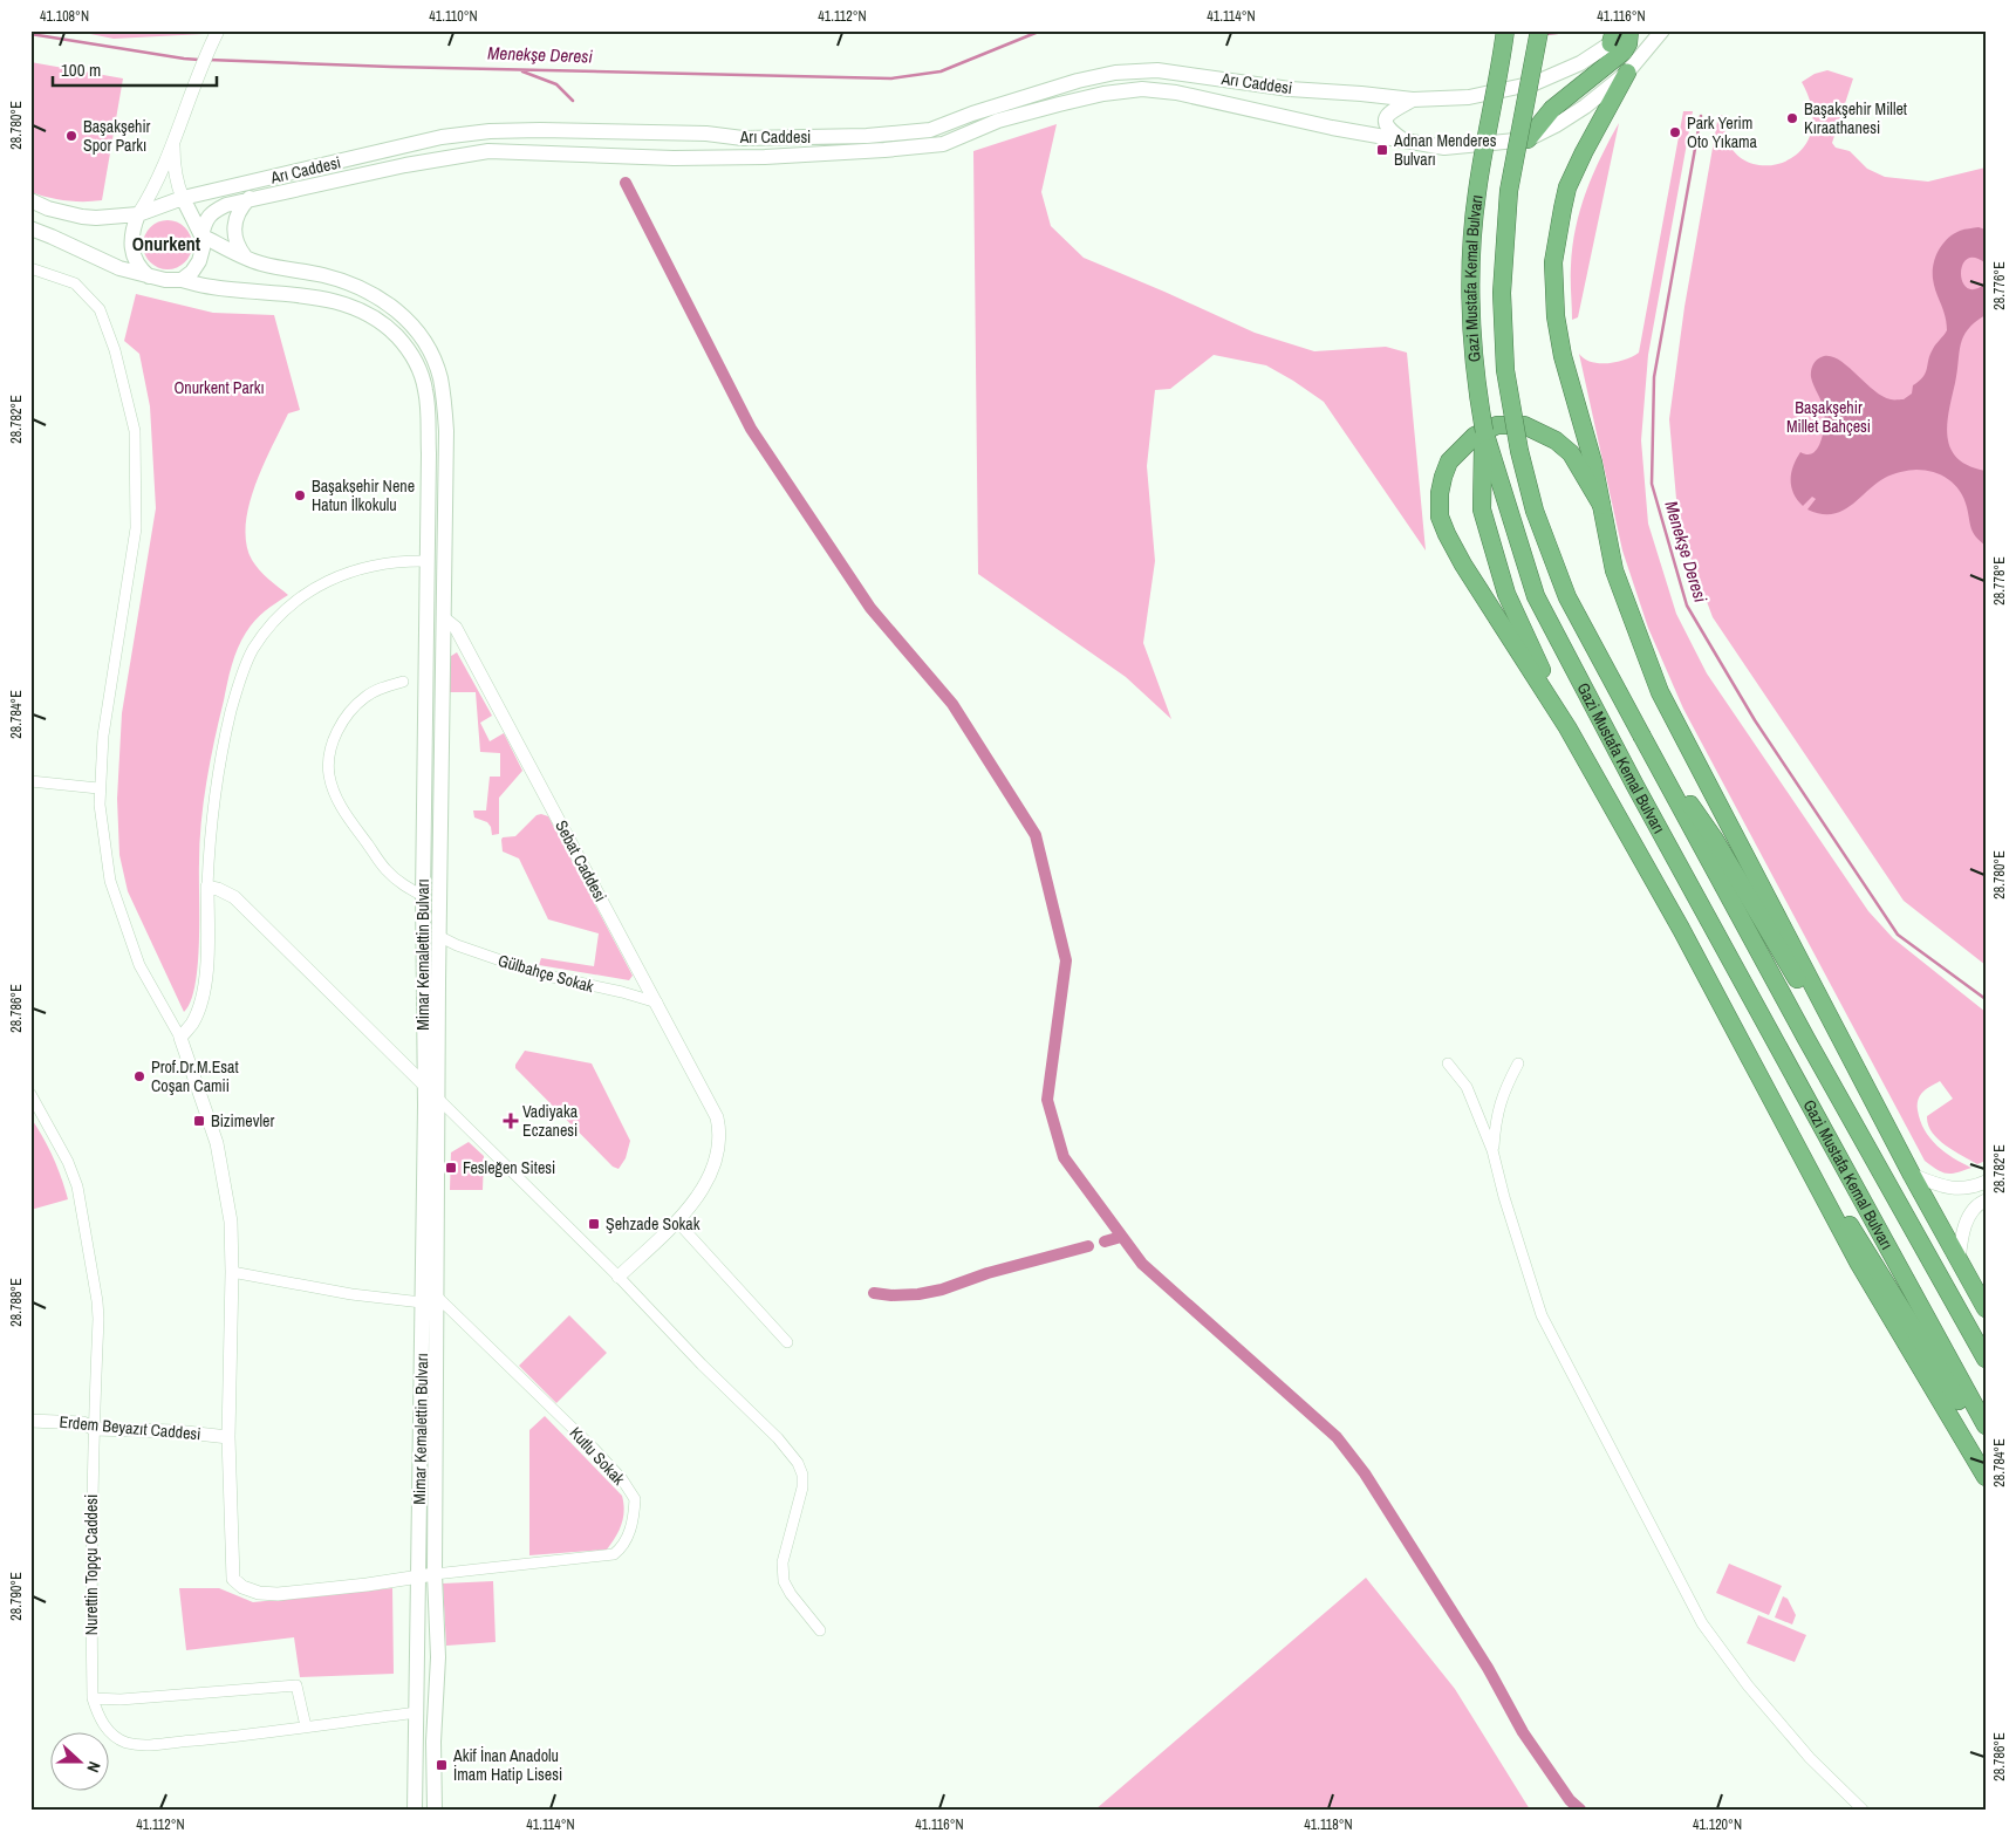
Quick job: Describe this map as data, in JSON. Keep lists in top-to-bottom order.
{
  "streets": {
    "highway": ["Gazi Mustafa Kemal Bulvarı"],
    "main road": ["Arı Caddesi", "Mimar Kemalettin Bulvarı"],
    "street": [
      "Sebat Caddesi",
      "Gülbahçe Sokak",
      "Erdem Beyazıt Caddesi",
      "Kutlu Sokak",
      "Nurettin Topçu Caddesi"
    ]
  },
  "crossings": [
    ["Arı Caddesi", "Mimar Kemalettin Bulvarı"],
    ["Sebat Caddesi", "Gülbahçe Sokak"],
    ["Mimar Kemalettin Bulvarı", "Kutlu Sokak"],
    ["Mimar Kemalettin Bulvarı", "Nurettin Topçu Caddesi"],
    ["Erdem Beyazıt Caddesi", "Nurettin Topçu Caddesi"]
  ],
  "districts": ["Onurkent"],
  "water": ["Menekşe Deresi"],
  "parks": ["Onurkent Parkı", "Başakşehir Millet Bahçesi"],
  "places": {
    "other": [
      "Başakşehir Millet Kıraathanesi",
      "Park Yerim Oto Yıkama",
      "Başakşehir Spor Parkı",
      "Başakşehir Nene Hatun İlkokulu",
      "Prof.Dr.M.Esat Coşan Camii"
    ],
    "transit": [
      "Adnan Menderes Bulvarı",
      "Bizimevler",
      "Fesleğen Sitesi",
      "Şehzade Sokak",
      "Akif İnan Anadolu İmam Hatip Lisesi"
    ],
    "health": ["Vadiyaka Eczanesi"]
  },
  "scale_bar": "100 m",
  "north": "right",
  "coordinates": [
    "41.108°N",
    "41.110°N",
    "41.112°N",
    "41.114°N",
    "41.116°N",
    "28.780°E",
    "28.776°E",
    "28.782°E",
    "28.778°E",
    "28.784°E",
    "28.786°E",
    "28.788°E",
    "28.790°E",
    "41.118°N",
    "41.120°N"
  ]
}
